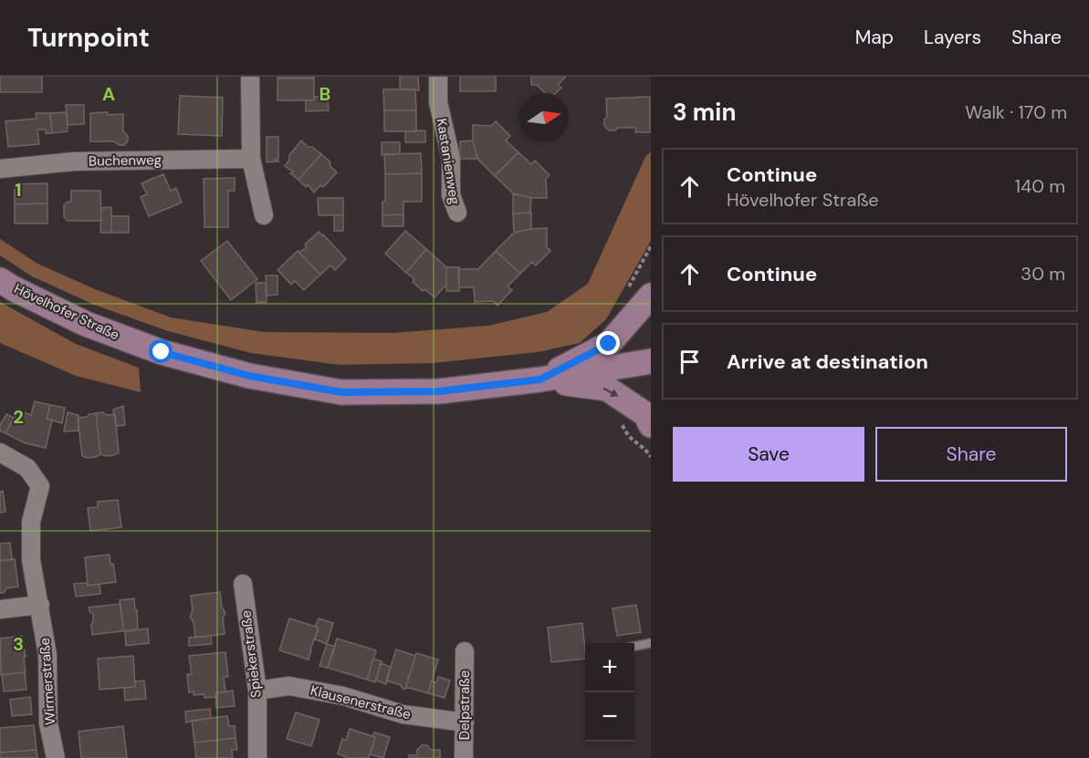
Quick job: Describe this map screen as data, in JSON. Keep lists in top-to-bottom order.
{
  "streets": {
    "main road": ["Hövelhofer Straße"],
    "street": [
      "Buchenweg",
      "Kastanienweg",
      "Spiekerstraße",
      "Wirmerstraße",
      "Klausenerstraße",
      "Delpstraße"
    ]
  },
  "crossings": [
    ["Spiekerstraße", "Klausenerstraße"],
    ["Klausenerstraße", "Delpstraße"]
  ],
  "north": "right",
  "page": {
    "header": "Turnpoint",
    "nav": ["Map", "Layers", "Share"],
    "heading": ["3 min", "Walk · 170 m"],
    "list": [
      ["Continue", "Hövelhofer Straße", "140 m"],
      ["Continue", "30 m"],
      "Arrive at destination"
    ],
    "buttons": ["Save", "Share"],
    "map_buttons": ["+", "−"]
  },
  "grid": {
    "columns": ["A", "B"],
    "rows": ["1", "2", "3"]
  }
}
